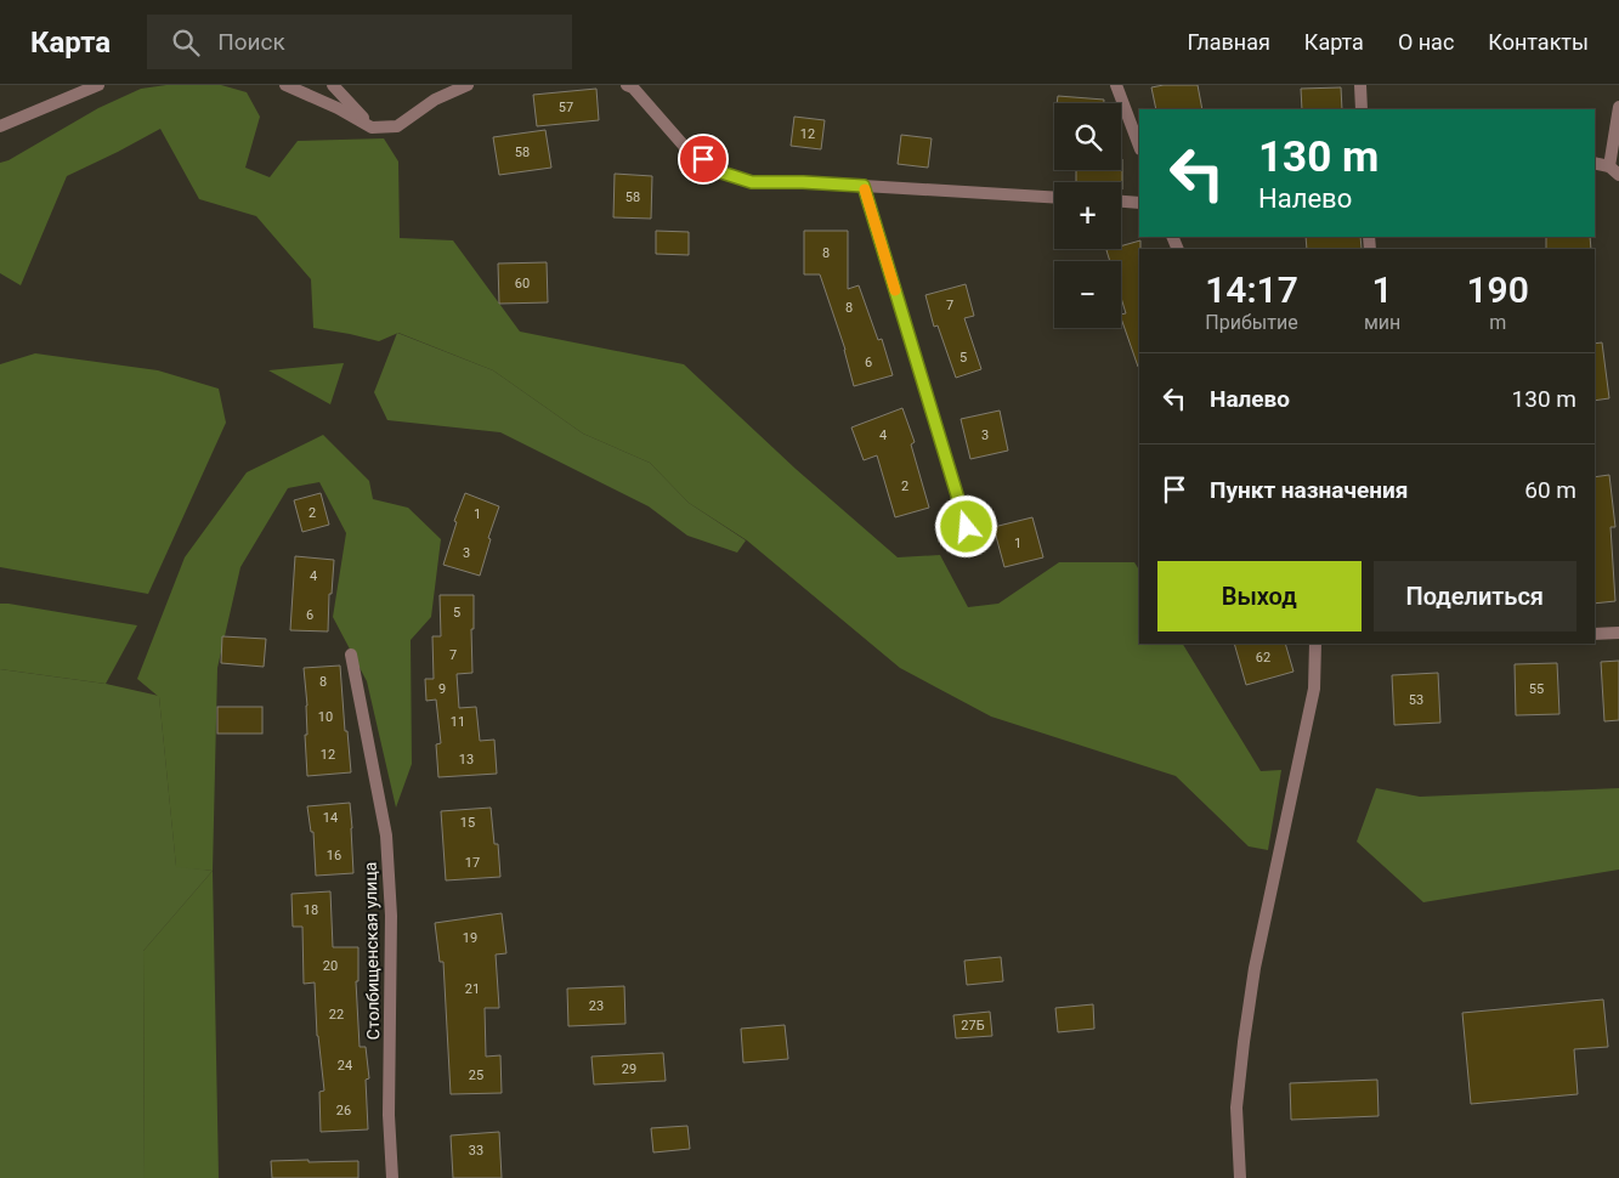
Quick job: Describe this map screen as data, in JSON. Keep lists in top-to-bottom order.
{
  "streets": {
    "street": ["Столбищенская улица"]
  },
  "house_numbers": [
    "57",
    "12",
    "58",
    "58",
    "8",
    "60",
    "7",
    "8",
    "5",
    "6",
    "4",
    "3",
    "2",
    "2",
    "1",
    "1",
    "3",
    "4",
    "5",
    "6",
    "7",
    "62",
    "8",
    "9",
    "55",
    "53",
    "10",
    "11",
    "12",
    "13",
    "14",
    "15",
    "16",
    "17",
    "18",
    "19",
    "20",
    "21",
    "23",
    "22",
    "27Б",
    "24",
    "29",
    "25",
    "26",
    "33"
  ],
  "page": {
    "header": "Карта",
    "search": "Поиск",
    "nav": [
      "Главная",
      "Карта",
      "О нас",
      "Контакты"
    ],
    "map_buttons": ["+", "−"],
    "turn": ["130 m", "Налево"],
    "eta": [
      "14:17",
      "Прибытие",
      "1",
      "мин",
      "190",
      "m"
    ],
    "list": [
      {
        "name": "Налево",
        "value": "130 m"
      },
      {
        "name": "Пункт назначения",
        "value": "60 m"
      }
    ],
    "buttons": ["Выход", "Поделиться"]
  }
}
